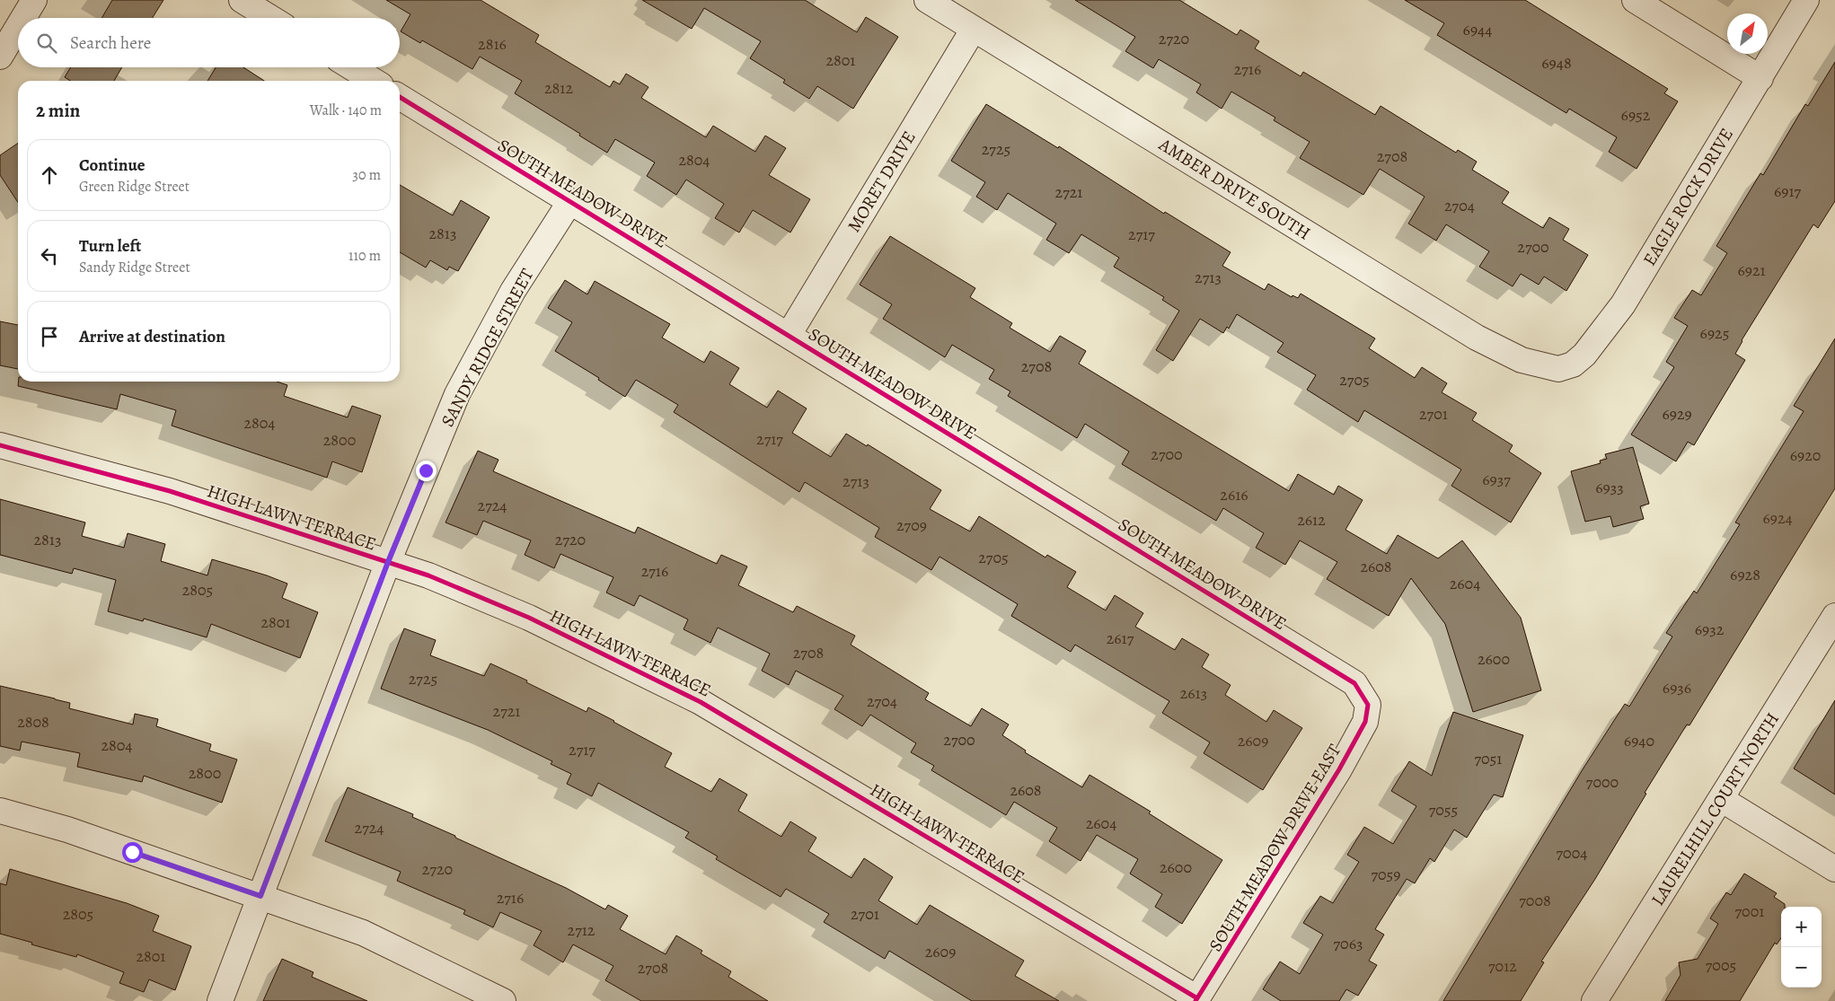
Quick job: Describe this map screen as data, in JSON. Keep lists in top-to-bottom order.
{
  "streets": {
    "street": [
      "MORET DRIVE",
      "AMBER DRIVE SOUTH",
      "SOUTH MEADOW DRIVE",
      "EAGLE ROCK DRIVE",
      "SANDY RIDGE STREET",
      "HIGH LAWN TERRACE",
      "LAURELHILL COURT NORTH",
      "SOUTH MEADOW DRIVE EAST"
    ]
  },
  "crossings": [
    ["MORET DRIVE", "AMBER DRIVE SOUTH"],
    ["MORET DRIVE", "SOUTH MEADOW DRIVE"],
    ["AMBER DRIVE SOUTH", "EAGLE ROCK DRIVE"],
    ["SOUTH MEADOW DRIVE", "SANDY RIDGE STREET"],
    ["SOUTH MEADOW DRIVE", "SOUTH MEADOW DRIVE EAST"],
    ["SANDY RIDGE STREET", "HIGH LAWN TERRACE"],
    ["HIGH LAWN TERRACE", "SOUTH MEADOW DRIVE EAST"]
  ],
  "house_numbers": [
    "6944",
    "2720",
    "2816",
    "2801",
    "6948",
    "2716",
    "2812",
    "6952",
    "2725",
    "2708",
    "2804",
    "6917",
    "2721",
    "2704",
    "2813",
    "2717",
    "2700",
    "6921",
    "2713",
    "6925",
    "2708",
    "2705",
    "2701",
    "6929",
    "2804",
    "2717",
    "2800",
    "2700",
    "6920",
    "6937",
    "2713",
    "6933",
    "2616",
    "2724",
    "6924",
    "2612",
    "2709",
    "2813",
    "2720",
    "2705",
    "2608",
    "2716",
    "6928",
    "2604",
    "2805",
    "2801",
    "6932",
    "2617",
    "2708",
    "2600",
    "2725",
    "6936",
    "2613",
    "2704",
    "2721",
    "2808",
    "2700",
    "2609",
    "6940",
    "2804",
    "2717",
    "7051",
    "2800",
    "7000",
    "2608",
    "7055",
    "2604",
    "2724",
    "7004",
    "2600",
    "2720",
    "7059",
    "2716",
    "7008",
    "7001",
    "2805",
    "2701",
    "2712",
    "7063",
    "2609",
    "2801",
    "7005",
    "7012",
    "2708"
  ],
  "north": "top right",
  "page": {
    "search": "Search here",
    "heading": ["2 min", "Walk · 140 m"],
    "list": [
      ["Continue", "Green Ridge Street", "30 m"],
      ["Turn left", "Sandy Ridge Street", "110 m"],
      "Arrive at destination"
    ],
    "map_buttons": ["+", "−"]
  }
}
